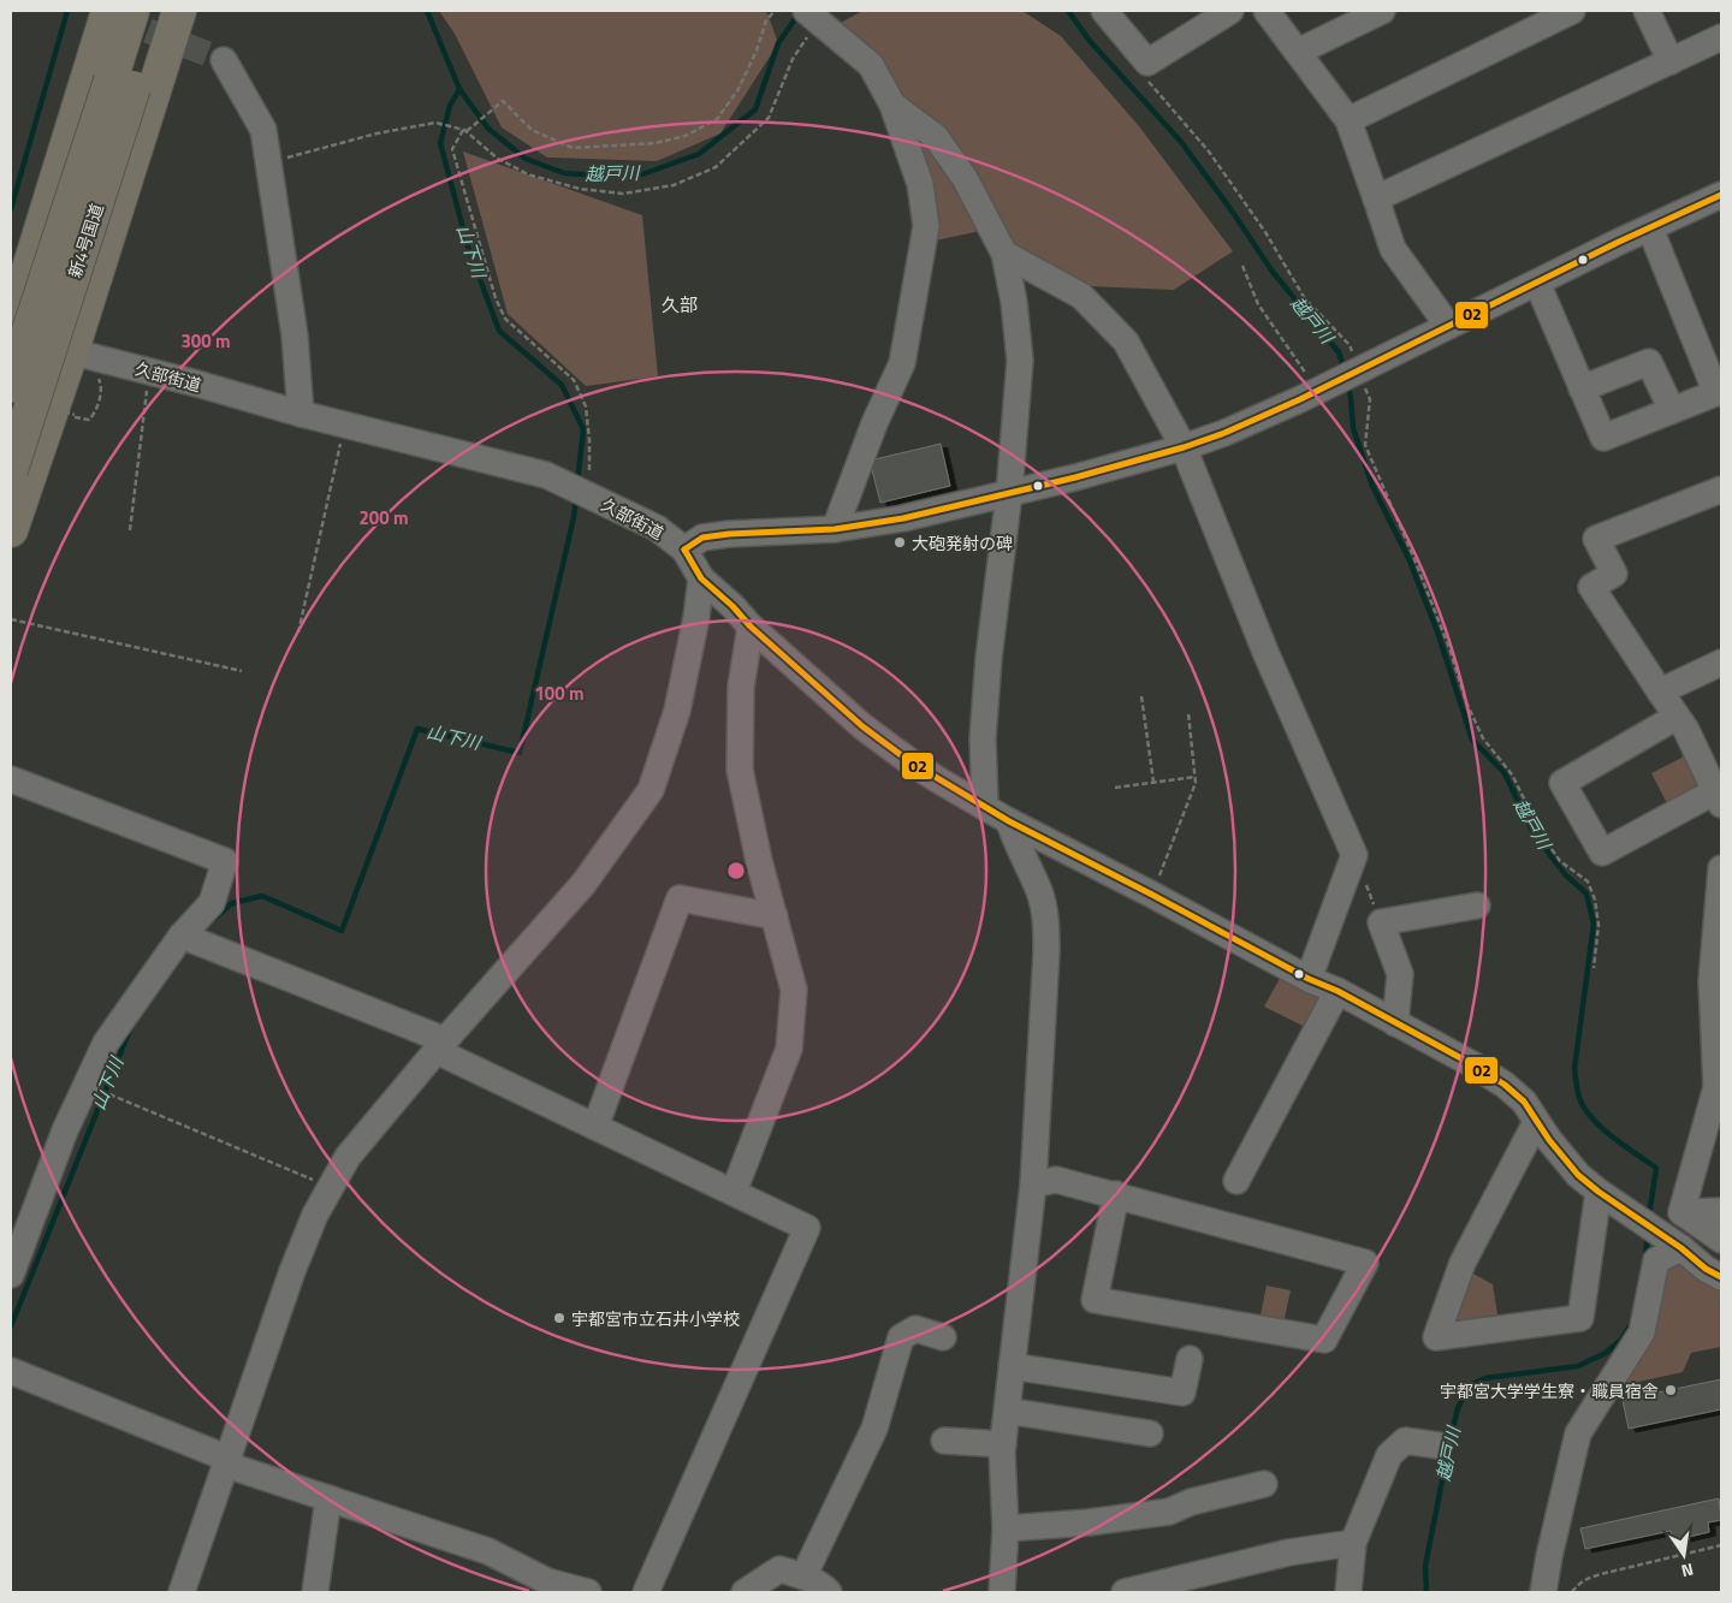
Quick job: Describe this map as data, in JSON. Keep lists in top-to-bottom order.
{
  "streets": {
    "highway": ["新4号国道"],
    "street": ["久部街道"]
  },
  "districts": ["久部"],
  "water": ["越戸川", "山下川"],
  "places": ["大砲発射の碑", "宇都宮市立石井小学校", "宇都宮大学学生寮・職員宿舎"],
  "lines": ["transit line 02"],
  "north": "bottom",
  "rings": ["300 m", "200 m", "100 m"]
}
